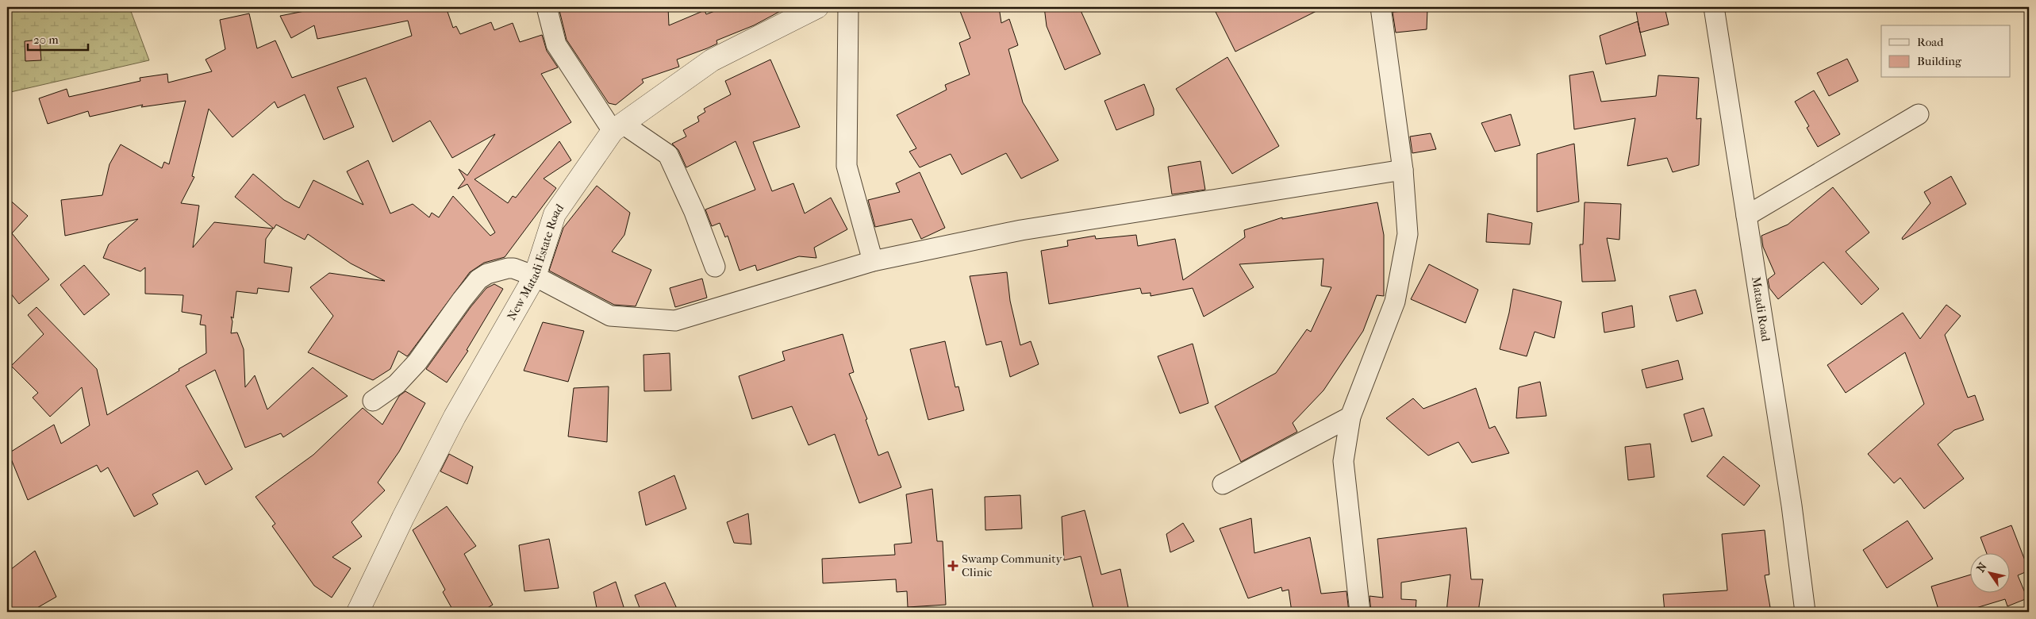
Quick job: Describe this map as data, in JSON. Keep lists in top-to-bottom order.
{
  "streets": {
    "street": ["New Matadi Estate Road", "Matadi Road"]
  },
  "places": {
    "health": ["Swamp Community Clinic"]
  },
  "legend": ["Road", "Building"],
  "scale_bar": "20 m",
  "north": "top left"
}
